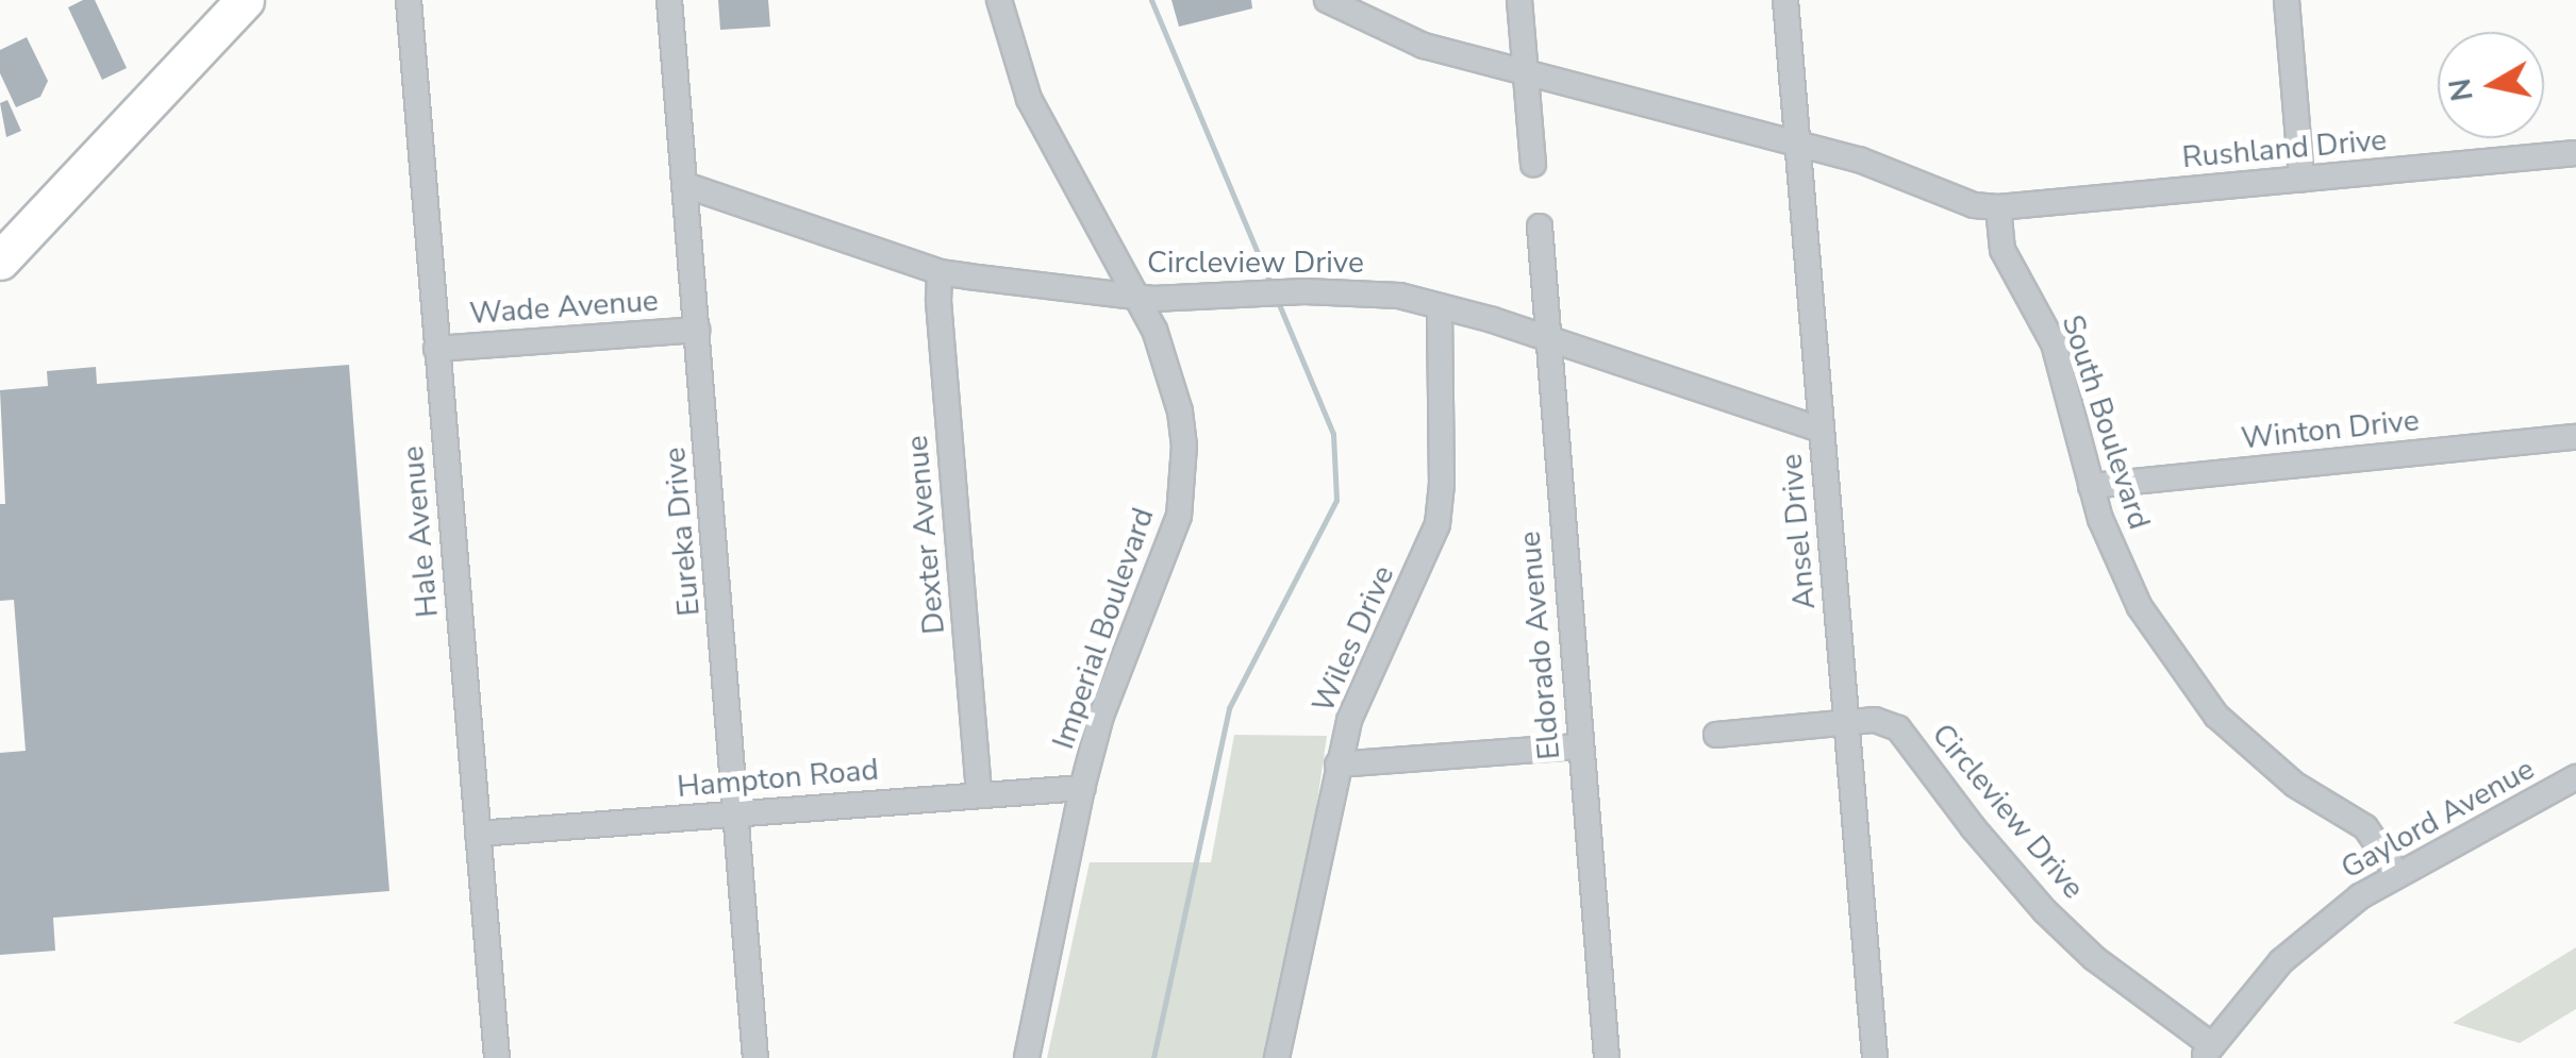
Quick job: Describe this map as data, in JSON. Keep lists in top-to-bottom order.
{
  "streets": {
    "street": [
      "Rushland Drive",
      "Circleview Drive",
      "Wade Avenue",
      "South Boulevard",
      "Winton Drive",
      "Hale Avenue",
      "Eureka Drive",
      "Ansel Drive",
      "Dexter Avenue",
      "Imperial Boulevard",
      "Wiles Drive",
      "Eldorado Avenue",
      "Hampton Road",
      "Gaylord Avenue"
    ]
  },
  "crossings": [
    ["Rushland Drive", "South Boulevard"],
    ["Circleview Drive", "Eureka Drive"],
    ["Circleview Drive", "Ansel Drive"],
    ["Circleview Drive", "Dexter Avenue"],
    ["Circleview Drive", "Imperial Boulevard"],
    ["Circleview Drive", "Wiles Drive"],
    ["Circleview Drive", "Eldorado Avenue"],
    ["Circleview Drive", "Gaylord Avenue"],
    ["Wade Avenue", "Hale Avenue"],
    ["Wade Avenue", "Eureka Drive"],
    ["South Boulevard", "Winton Drive"],
    ["South Boulevard", "Gaylord Avenue"],
    ["Hale Avenue", "Hampton Road"],
    ["Eureka Drive", "Hampton Road"],
    ["Dexter Avenue", "Hampton Road"],
    ["Imperial Boulevard", "Hampton Road"]
  ],
  "north": "left"
}
